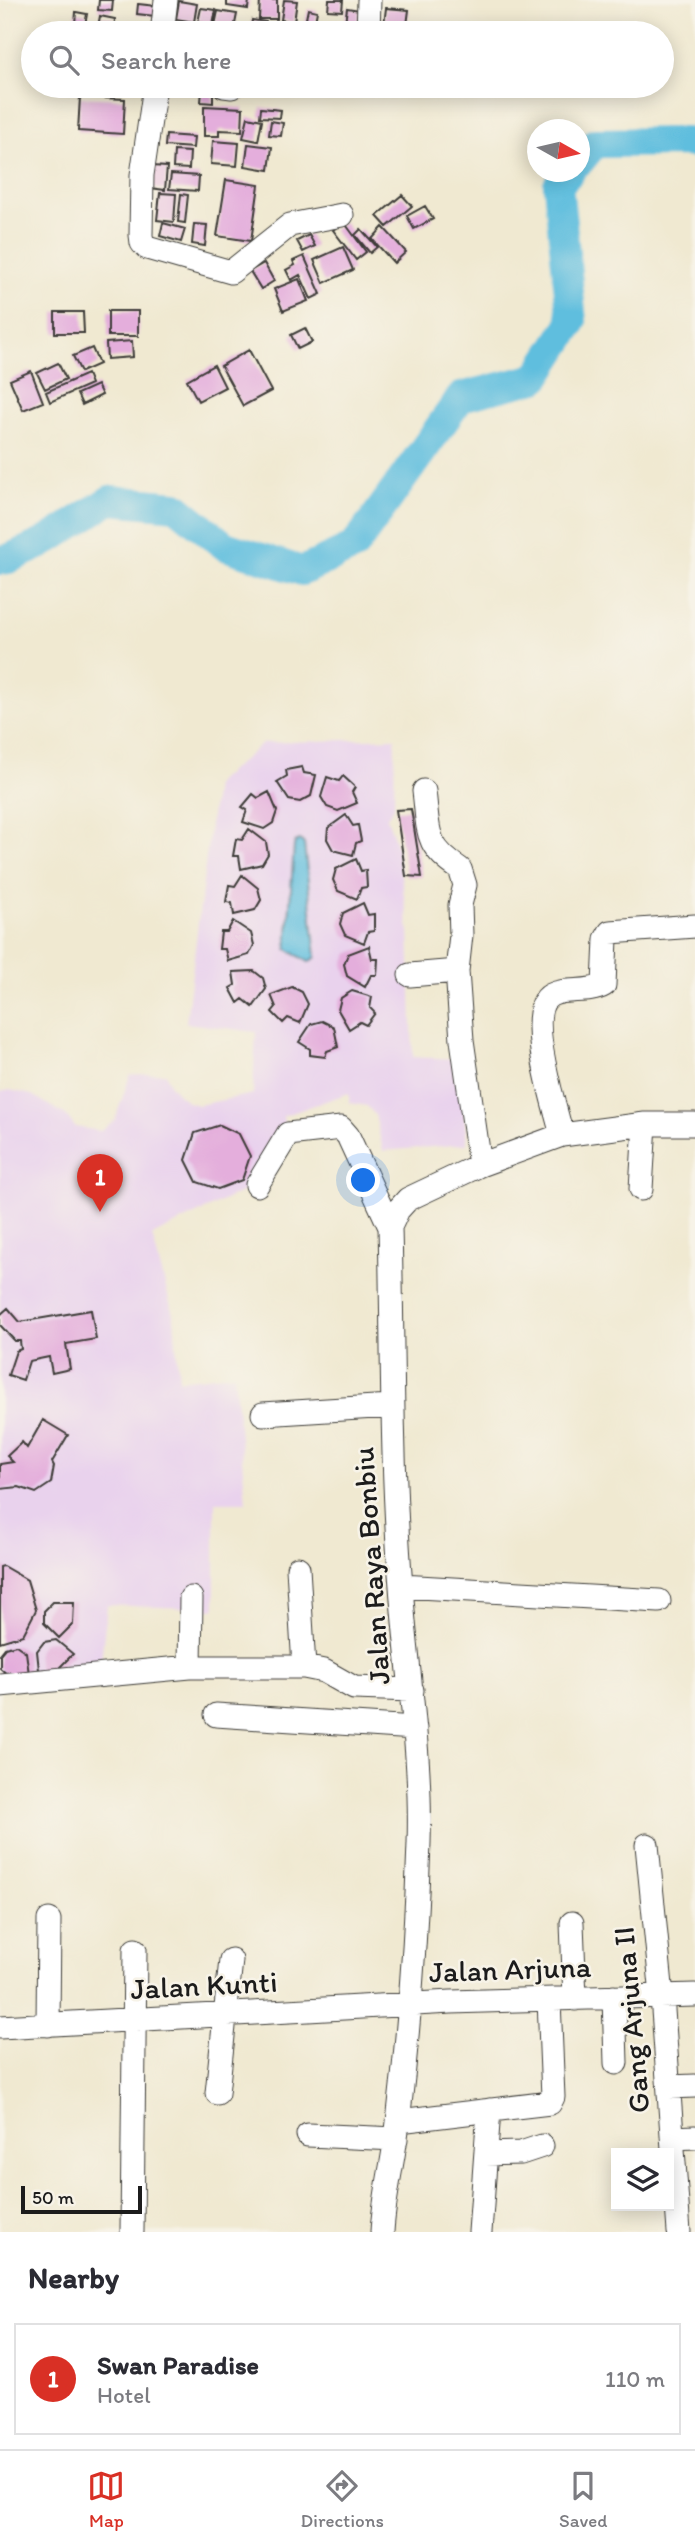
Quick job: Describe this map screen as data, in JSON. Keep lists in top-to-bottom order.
{
  "streets": {
    "street": [
      "Jalan Raya Bonbiu",
      "Jalan Arjuna",
      "Jalan Kunti",
      "Gang Arjuna II"
    ]
  },
  "crossings": [
    ["Jalan Raya Bonbiu", "Jalan Arjuna"],
    ["Jalan Raya Bonbiu", "Jalan Kunti"],
    ["Jalan Arjuna", "Jalan Kunti"],
    ["Jalan Arjuna", "Gang Arjuna II"]
  ],
  "scale_bar": "50 m",
  "north": "right",
  "page": {
    "search": "Search here",
    "pins": "1",
    "scale": "50 m",
    "heading": "Nearby",
    "list": [
      {
        "mark": "1",
        "name": "Swan Paradise",
        "note": "Hotel",
        "value": "110 m"
      }
    ],
    "nav": ["Map", "Directions", "Saved"]
  }
}
